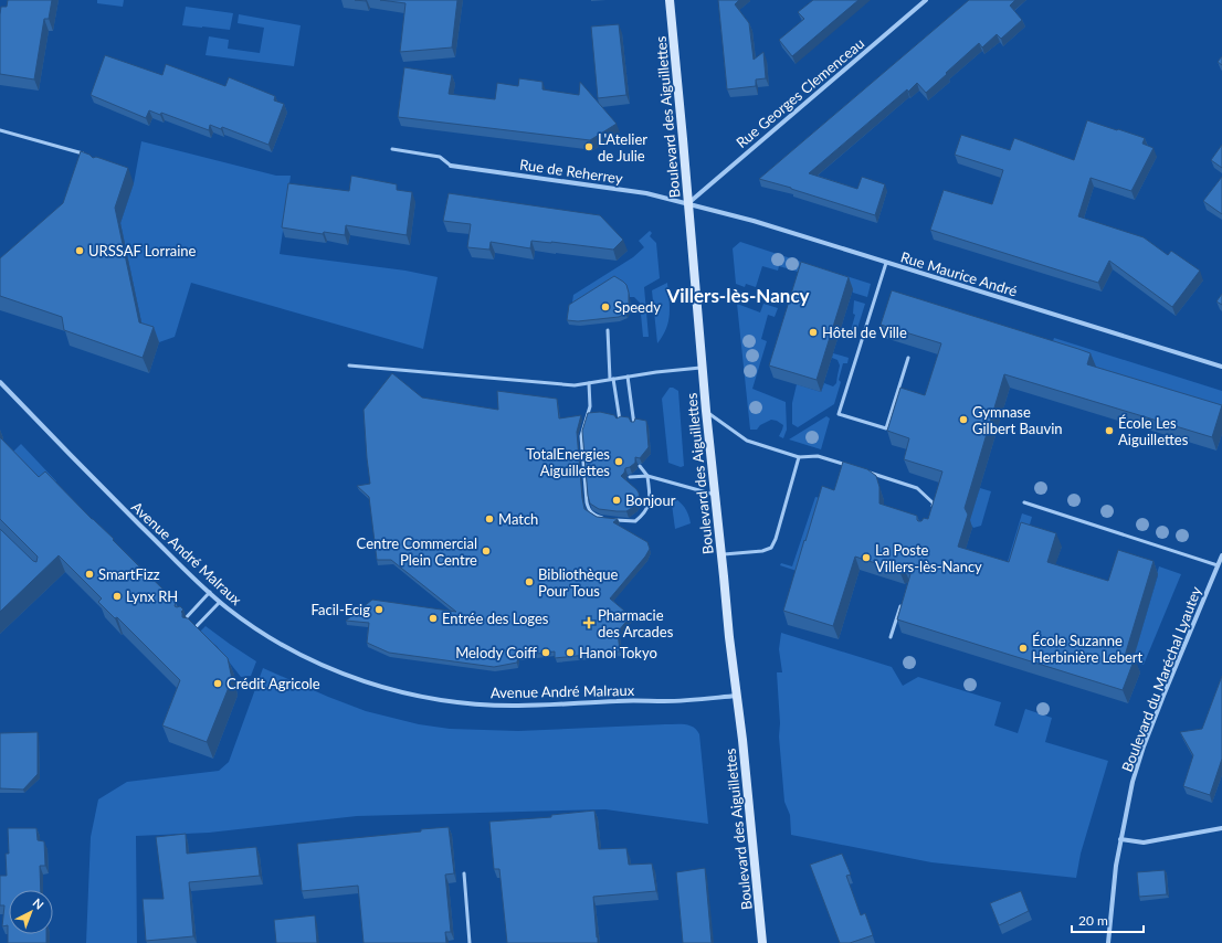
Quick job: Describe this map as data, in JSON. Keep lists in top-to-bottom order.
{
  "streets": {
    "main road": ["Boulevard des Aiguillettes"],
    "street": [
      "Rue Georges Clemenceau",
      "Rue de Reherrey",
      "Rue Maurice André",
      "Avenue André Malraux",
      "Boulevard du Maréchal Lyautey"
    ]
  },
  "crossings": [
    ["Rue Georges Clemenceau", "Boulevard des Aiguillettes"],
    ["Rue Georges Clemenceau", "Rue de Reherrey"],
    ["Rue Georges Clemenceau", "Rue Maurice André"],
    ["Boulevard des Aiguillettes", "Rue de Reherrey"],
    ["Boulevard des Aiguillettes", "Rue Maurice André"],
    ["Boulevard des Aiguillettes", "Avenue André Malraux"],
    ["Rue de Reherrey", "Rue Maurice André"]
  ],
  "districts": ["Villers-lès-Nancy"],
  "places": {
    "other": [
      "L'Atelier de Julie",
      "URSSAF Lorraine",
      "Speedy",
      "Hôtel de Ville",
      "Gymnase Gilbert Bauvin",
      "École Les Aiguillettes",
      "TotalEnergies Aiguillettes",
      "Bonjour",
      "Match",
      "Centre Commercial Plein Centre",
      "La Poste Villers-lès-Nancy",
      "SmartFizz",
      "Bibliothèque Pour Tous",
      "Lynx RH",
      "Facil-Ecig",
      "Entrée des Loges",
      "École Suzanne Herbinière Lebert",
      "Melody Coiff",
      "Hanoi Tokyo",
      "Crédit Agricole"
    ],
    "health": ["Pharmacie des Arcades"]
  },
  "scale_bar": "20 m",
  "north": "top right"
}
